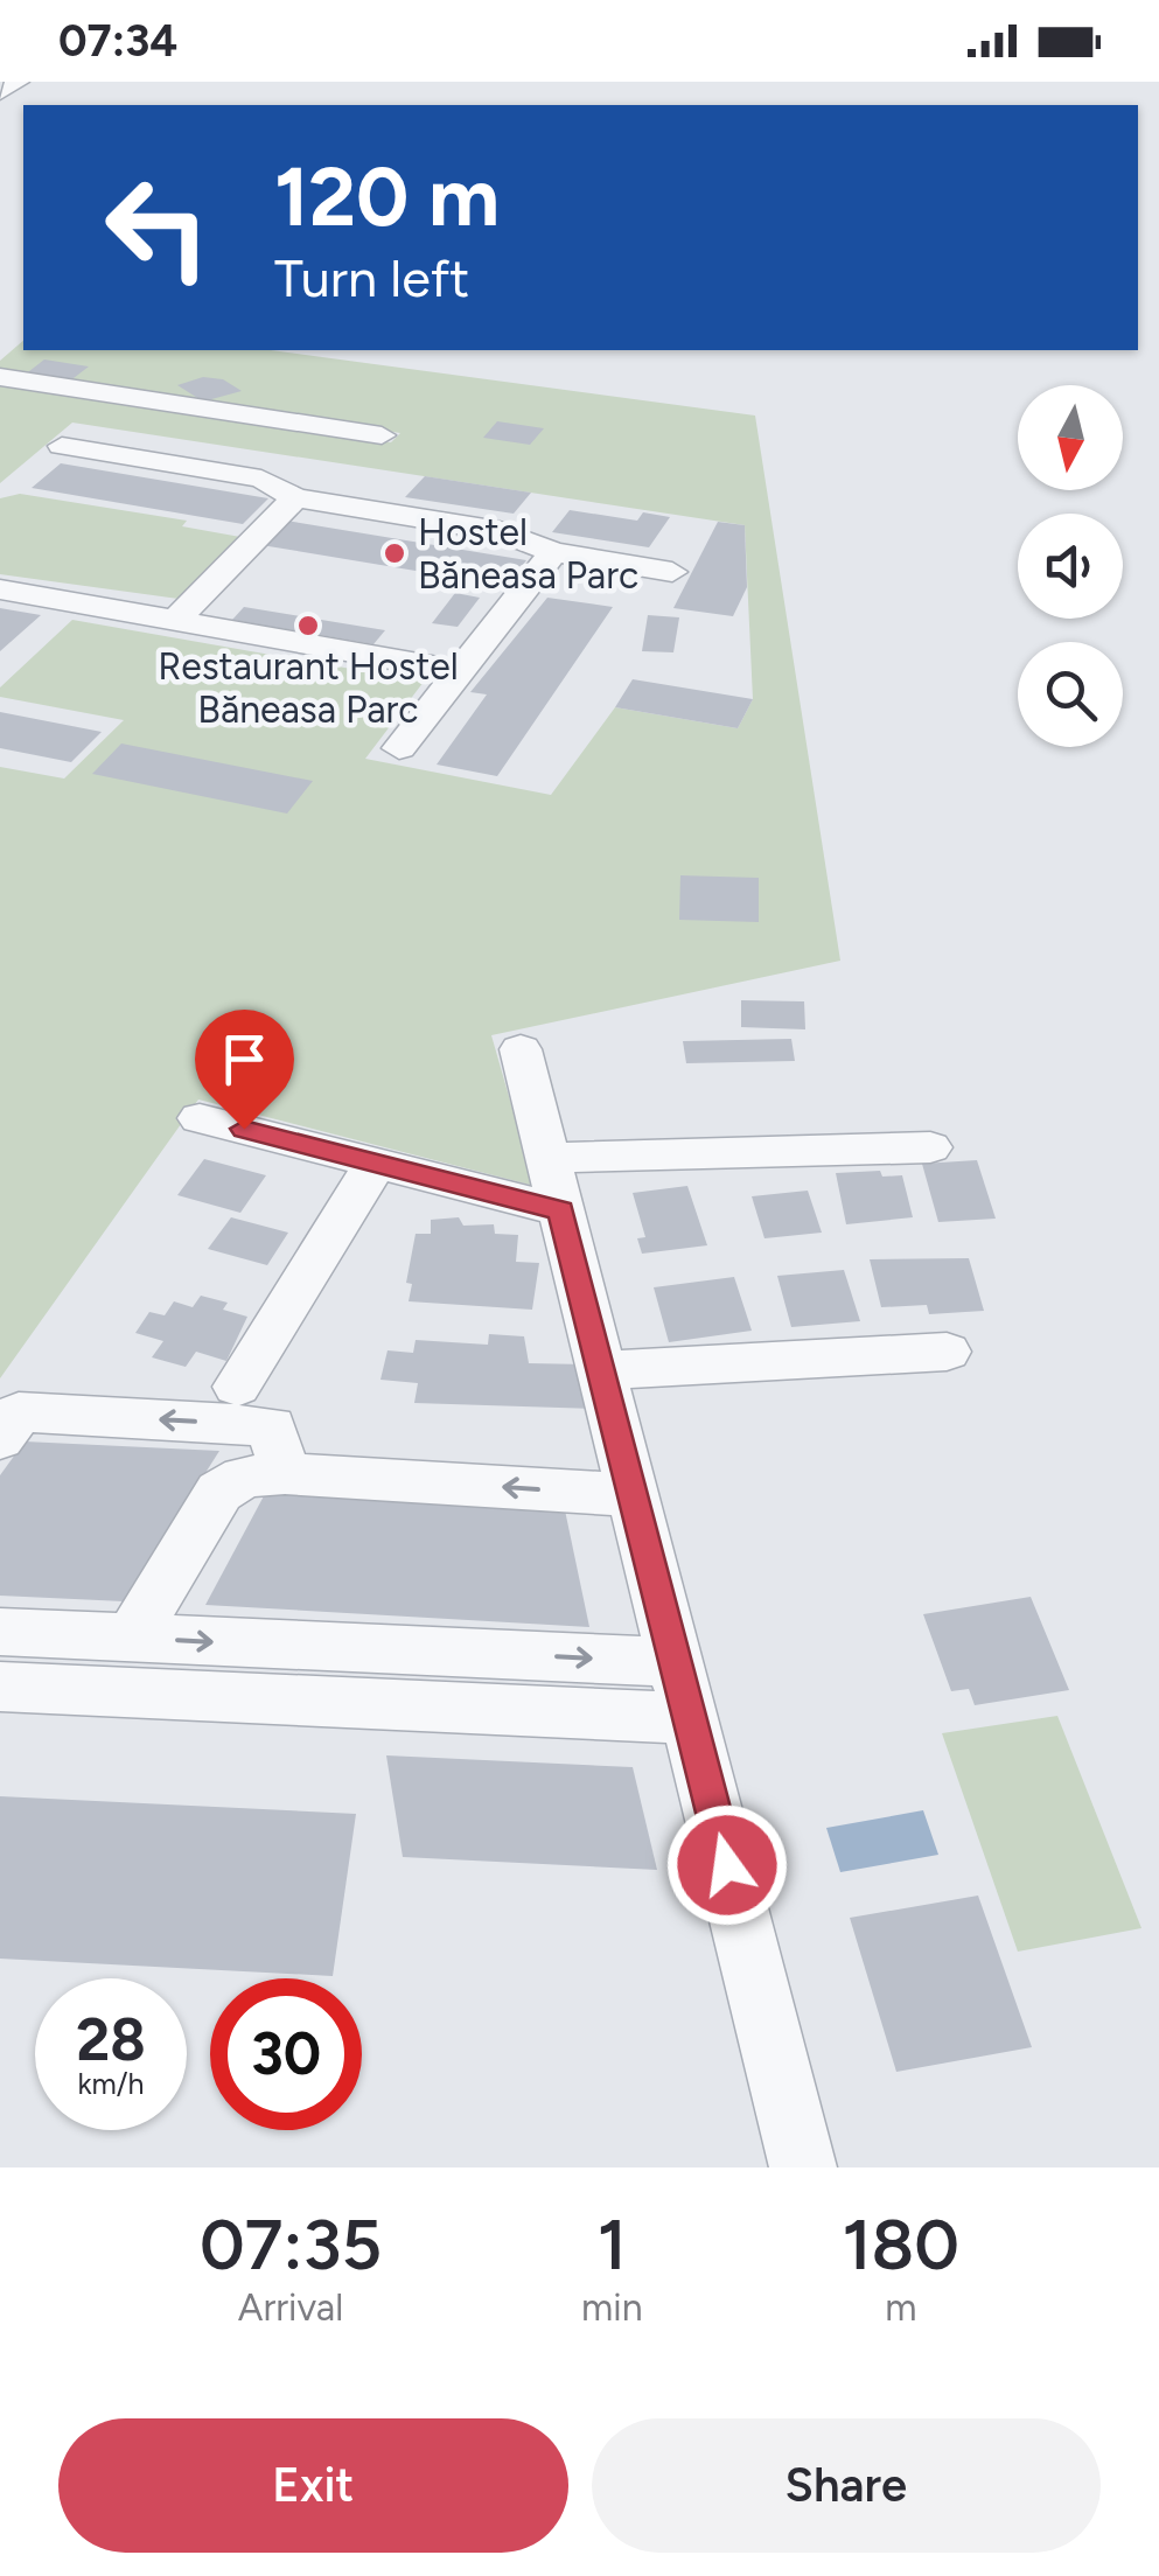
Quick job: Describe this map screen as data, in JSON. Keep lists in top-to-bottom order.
{
  "places": ["Hostel Băneasa Parc", "Restaurant Hostel Băneasa Parc"],
  "north": "bottom",
  "page": {
    "status": "07:34",
    "turn": ["120 m", "Turn left"],
    "speed": "28 km/h",
    "limit": "30",
    "eta": [
      "07:35",
      "Arrival",
      "1",
      "min",
      "180",
      "m"
    ],
    "buttons": ["Exit", "Share"]
  }
}
